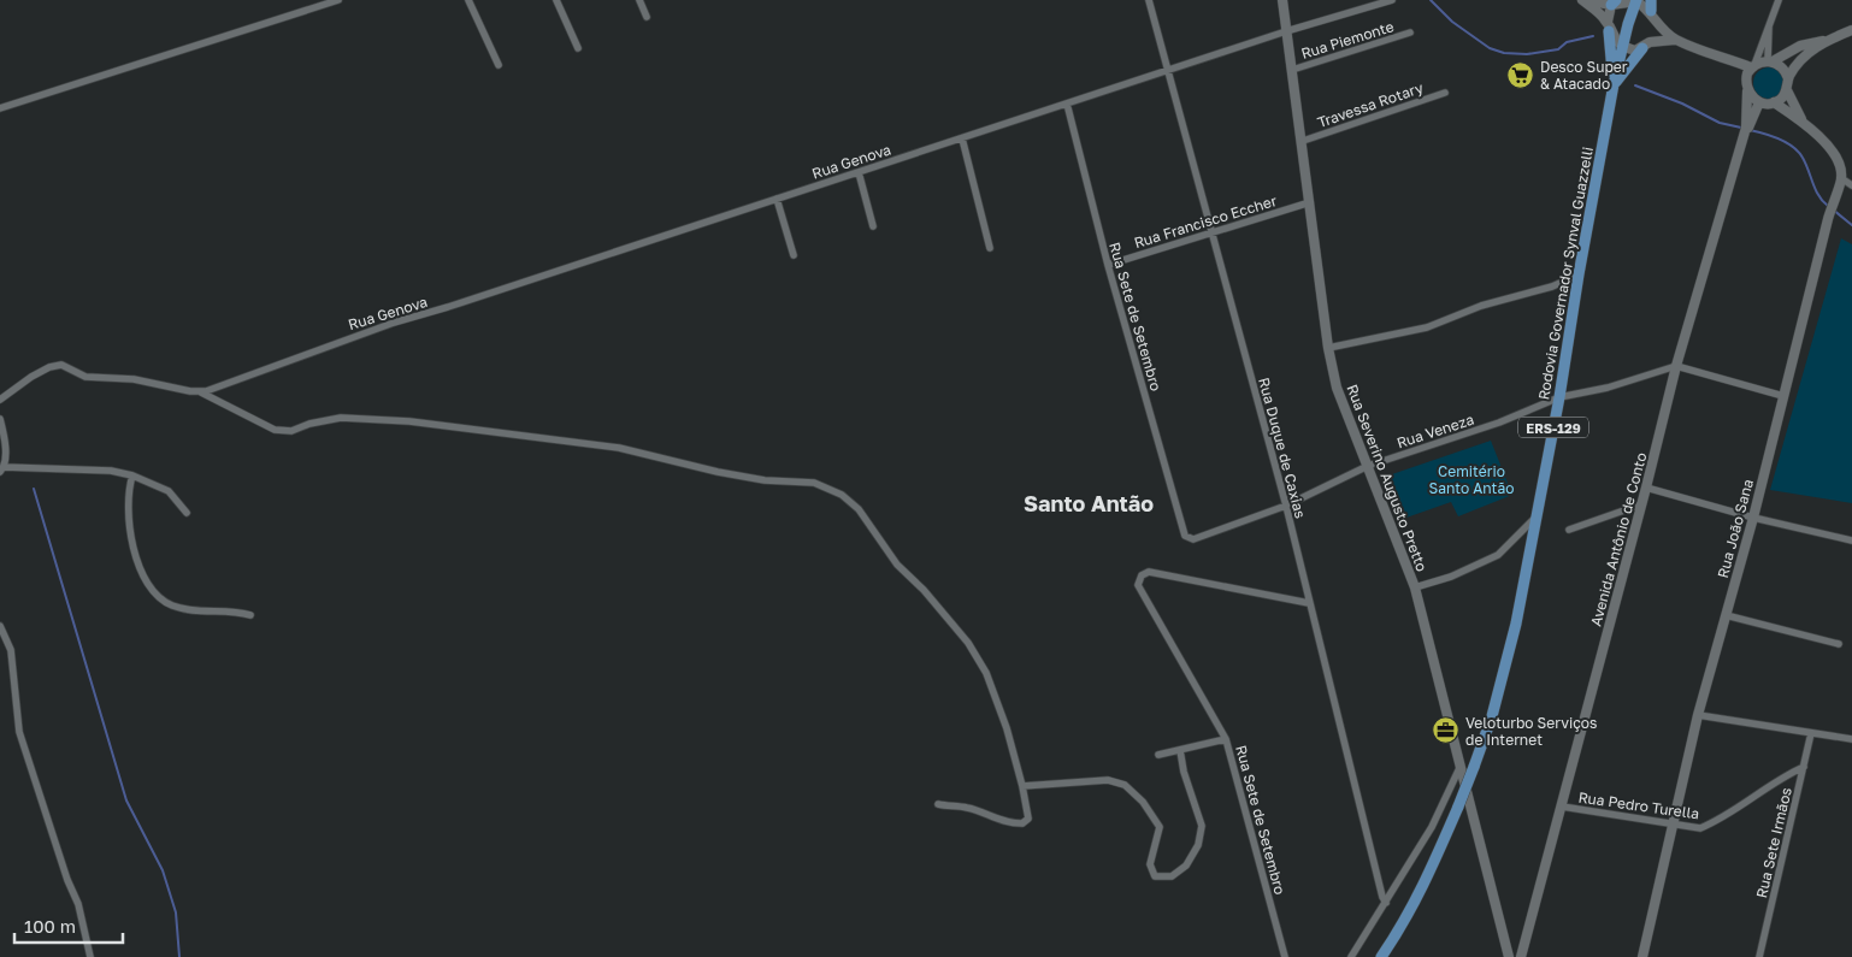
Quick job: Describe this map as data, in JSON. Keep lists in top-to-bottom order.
{
  "streets": {
    "main road": ["Rodovia Governador Synval Guazzelli", "ERS-129"],
    "street": [
      "Rua Piemonte",
      "Travessa Rotary",
      "Rua Genova",
      "Rua Francisco Eccher",
      "Rua Sete de Setembro",
      "Rua Veneza",
      "Rua Duque de Caxias",
      "Rua Severino Augusto Pretto",
      "Rua João Sana",
      "Avenida Antônio de Conto",
      "Rua Pedro Turella",
      "Rua Sete Irmãos"
    ]
  },
  "crossings": [
    ["Rua Piemonte", "Rua Severino Augusto Pretto"],
    ["Travessa Rotary", "Rua Severino Augusto Pretto"],
    ["Rua Genova", "Rua Sete de Setembro"],
    ["Rua Genova", "Rua Duque de Caxias"],
    ["Rua Genova", "Rua Severino Augusto Pretto"],
    ["Rua Francisco Eccher", "Rua Sete de Setembro"],
    ["Rua Francisco Eccher", "Rua Duque de Caxias"],
    ["Rua Francisco Eccher", "Rua Severino Augusto Pretto"],
    ["Rodovia Governador Synval Guazzelli", "Rua Veneza"],
    ["Rua Sete de Setembro", "Rua Veneza"],
    ["Rua Sete de Setembro", "Rua Duque de Caxias"],
    ["Rua Veneza", "Rua Duque de Caxias"],
    ["Rua Veneza", "Rua Severino Augusto Pretto"],
    ["Rua Veneza", "Avenida Antônio de Conto"],
    ["Rua João Sana", "Rua Pedro Turella"],
    ["Avenida Antônio de Conto", "Rua Pedro Turella"],
    ["Rua Pedro Turella", "Rua Sete Irmãos"]
  ],
  "districts": ["Santo Antão"],
  "parks": ["Cemitério Santo Antão"],
  "places": {
    "supermarket": ["Desco Super & Atacado"],
    "office": ["Veloturbo Serviços de Internet"]
  },
  "scale_bar": "100 m"
}
